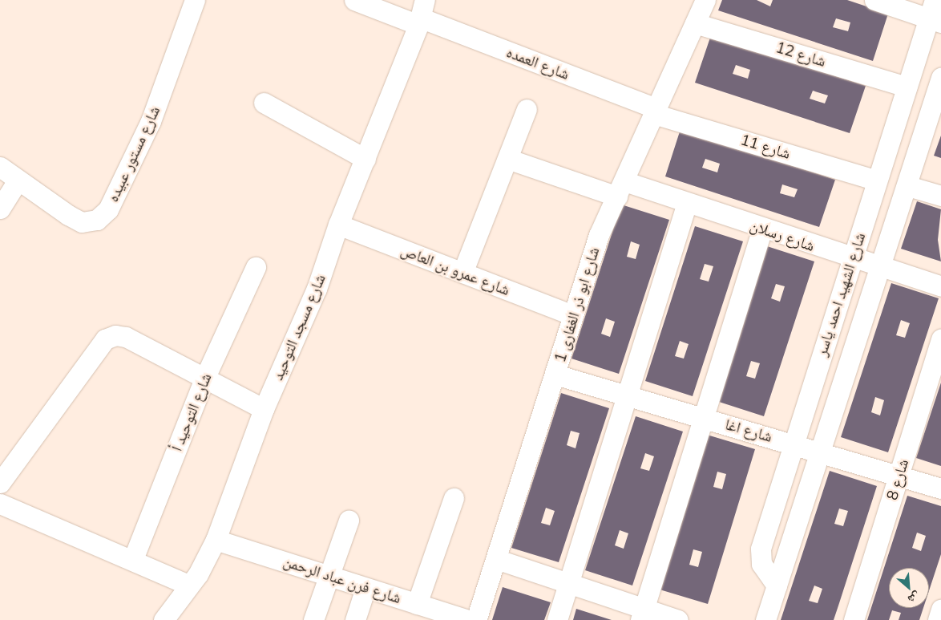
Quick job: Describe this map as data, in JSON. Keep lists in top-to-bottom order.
{
  "streets": {
    "street": [
      "شارع 12",
      "شارع العمده",
      "شارع 11",
      "شارع مستور عبيده",
      "شارع رسلان",
      "شارع عمرو بن العاص",
      "شارع الشهيد احمد ياسر",
      "شارع ابو ذر الغفارى 1",
      "شارع مسجد التوحيد",
      "شارع التوحيد أ",
      "شارع اغا",
      "شارع 8",
      "شارع فرن عباد الرحمن"
    ]
  },
  "crossings": [
    ["شارع 12", "شارع الشهيد احمد ياسر"],
    ["شارع 12", "شارع ابو ذر الغفارى 1"],
    ["شارع العمده", "شارع 11"],
    ["شارع العمده", "شارع ابو ذر الغفارى 1"],
    ["شارع العمده", "شارع مسجد التوحيد"],
    ["شارع 11", "شارع الشهيد احمد ياسر"],
    ["شارع 11", "شارع ابو ذر الغفارى 1"],
    ["شارع رسلان", "شارع الشهيد احمد ياسر"],
    ["شارع رسلان", "شارع ابو ذر الغفارى 1"],
    ["شارع عمرو بن العاص", "شارع ابو ذر الغفارى 1"],
    ["شارع عمرو بن العاص", "شارع مسجد التوحيد"],
    ["شارع الشهيد احمد ياسر", "شارع اغا"],
    ["شارع ابو ذر الغفارى 1", "شارع اغا"],
    ["شارع مسجد التوحيد", "شارع فرن عباد الرحمن"],
    ["شارع اغا", "شارع 8"]
  ],
  "north": "bottom right"
}
